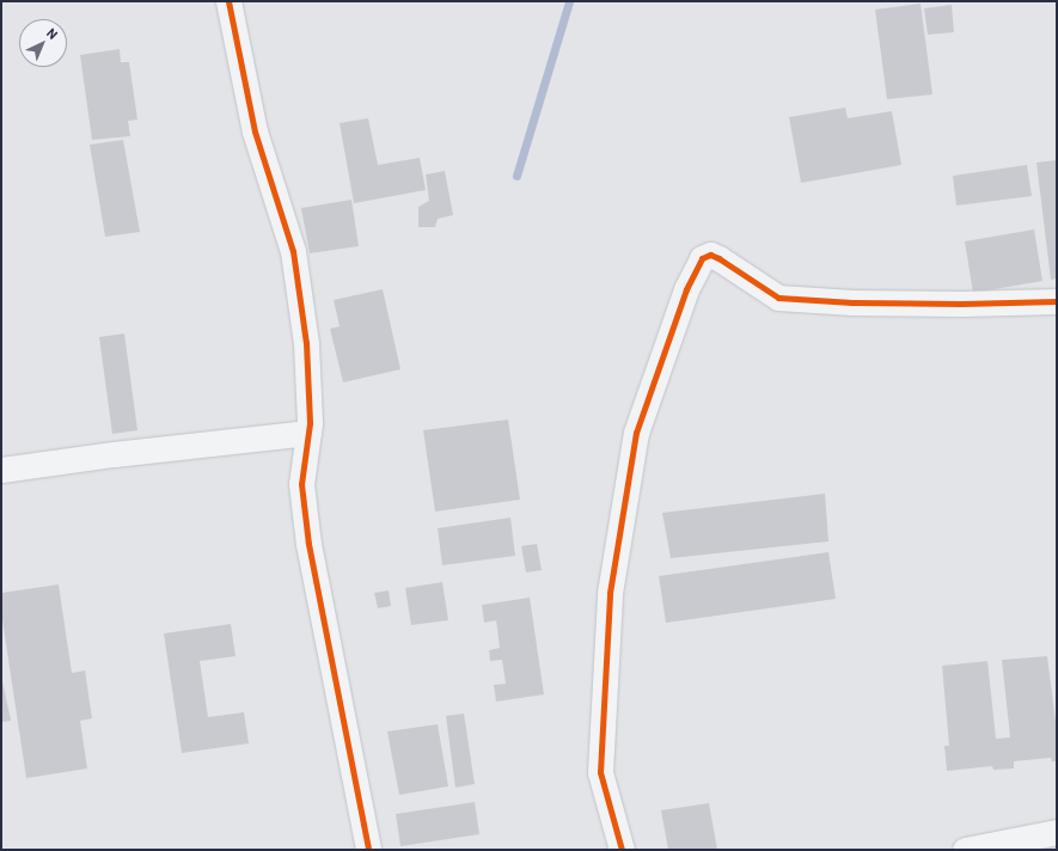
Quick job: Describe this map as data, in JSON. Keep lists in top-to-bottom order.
{
  "north": "top right"
}
